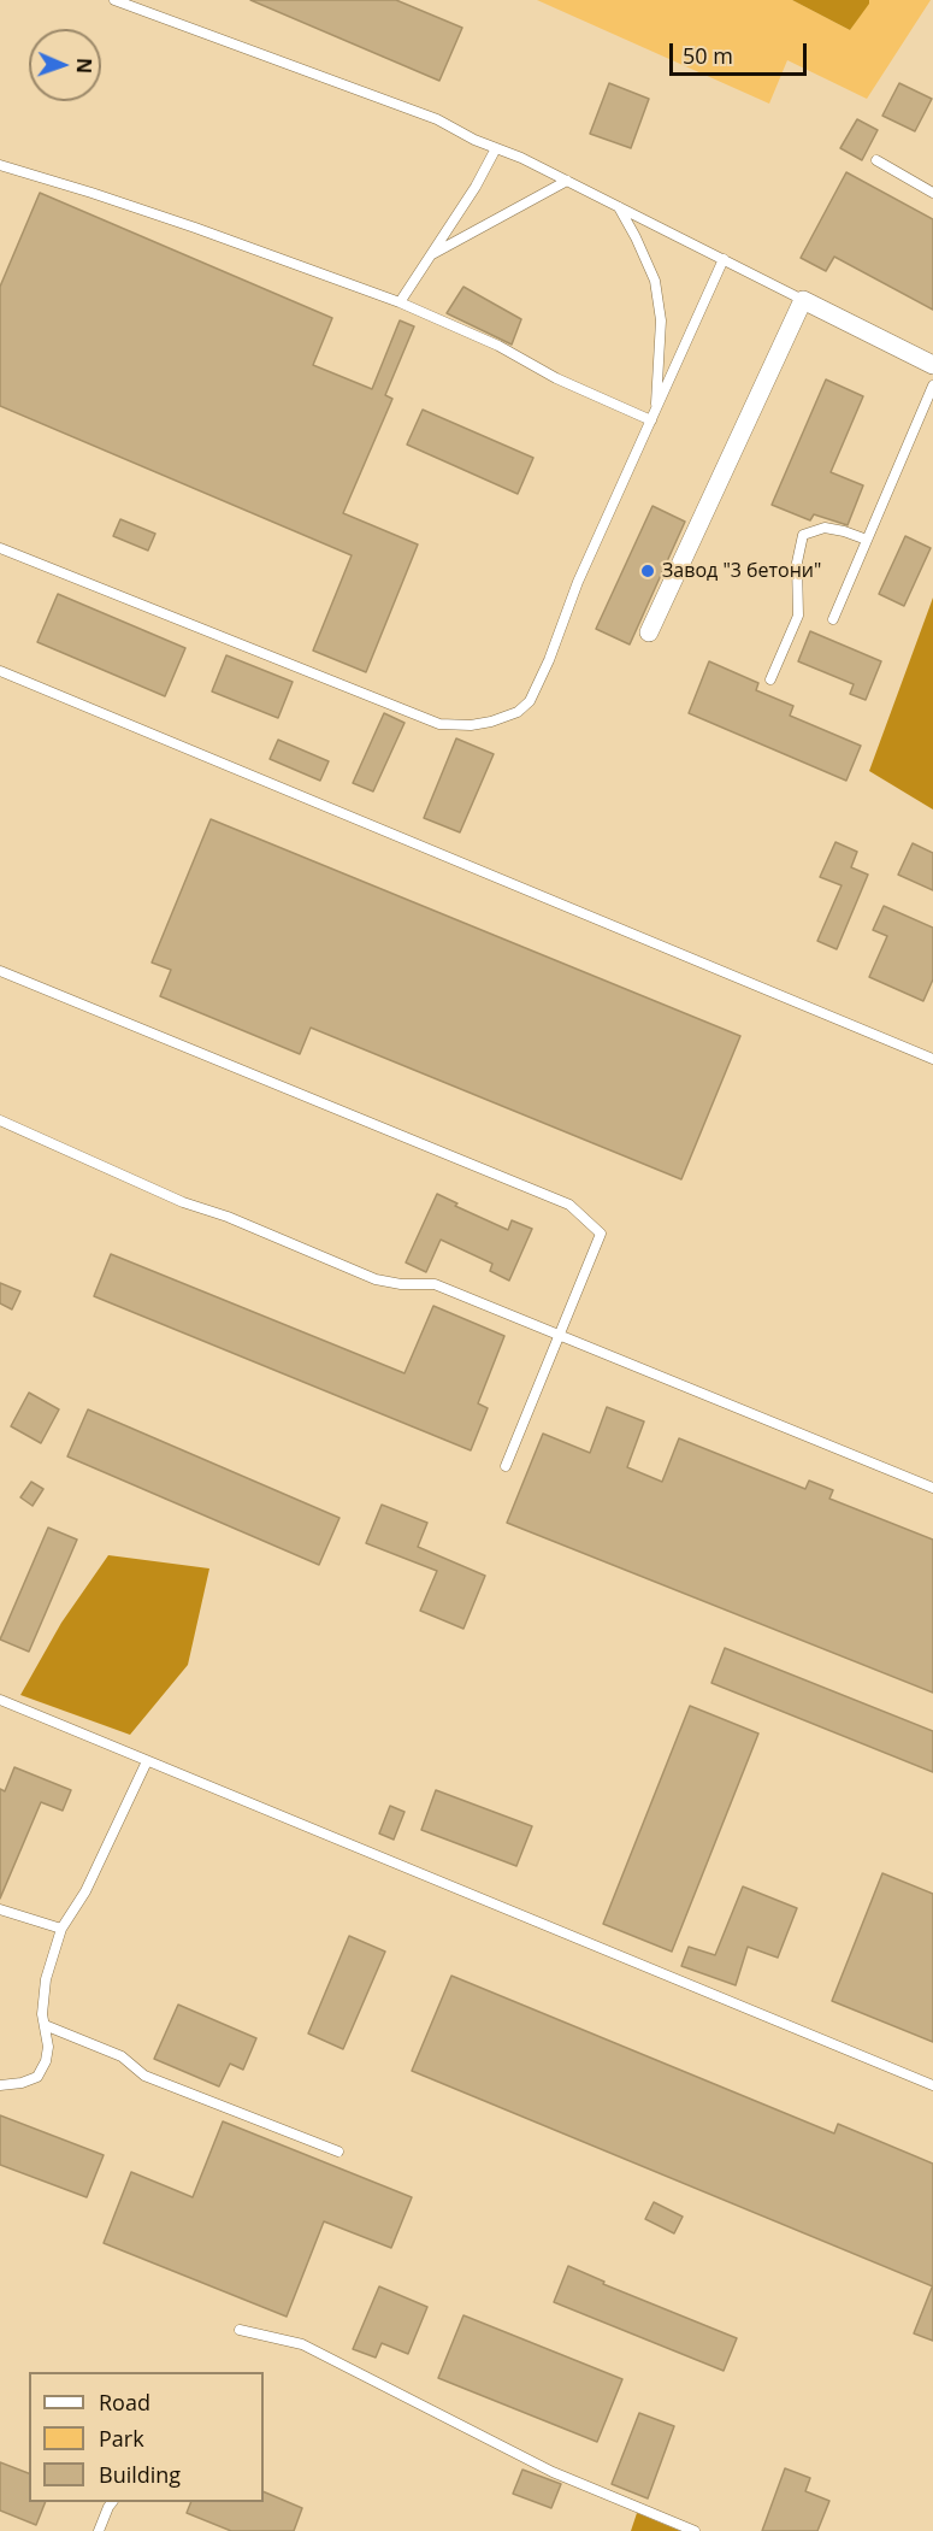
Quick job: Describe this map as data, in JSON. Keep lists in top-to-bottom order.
{
  "places": ["Завод \"3 бетони\""],
  "legend": ["Road", "Park", "Building"],
  "scale_bar": "50 m",
  "north": "right"
}
